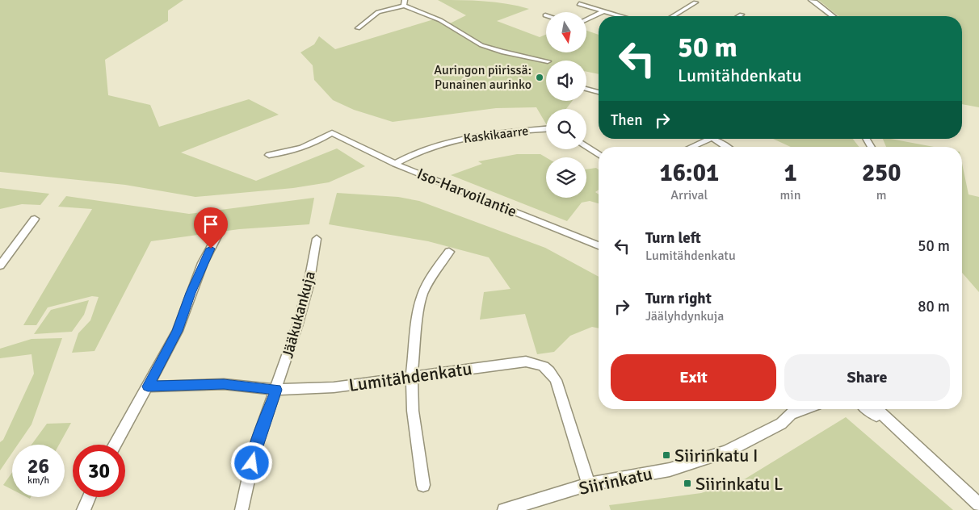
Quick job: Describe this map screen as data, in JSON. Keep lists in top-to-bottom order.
{
  "streets": {
    "street": [
      "Kaskikaarre",
      "Iso-Harvoilantie",
      "Jääkukankuja",
      "Lumitähdenkatu",
      "Siirinkatu"
    ]
  },
  "crossings": [
    ["Kaskikaarre", "Iso-Harvoilantie"],
    ["Jääkukankuja", "Lumitähdenkatu"],
    ["Lumitähdenkatu", "Siirinkatu"]
  ],
  "places": {
    "other": ["Auringon piirissä: Punainen aurinko"],
    "transit": ["Siirinkatu I", "Siirinkatu L"]
  },
  "north": "bottom",
  "page": {
    "turn": ["50 m", "Lumitähdenkatu"],
    "then": "Then",
    "eta": [
      "16:01",
      "Arrival",
      "1",
      "min",
      "250",
      "m"
    ],
    "list": [
      {
        "name": "Turn left",
        "note": "Lumitähdenkatu",
        "value": "50 m"
      },
      {
        "name": "Turn right",
        "note": "Jäälyhdynkuja",
        "value": "80 m"
      }
    ],
    "buttons": ["Exit", "Share"],
    "speed": "26 km/h",
    "limit": "30"
  }
}
